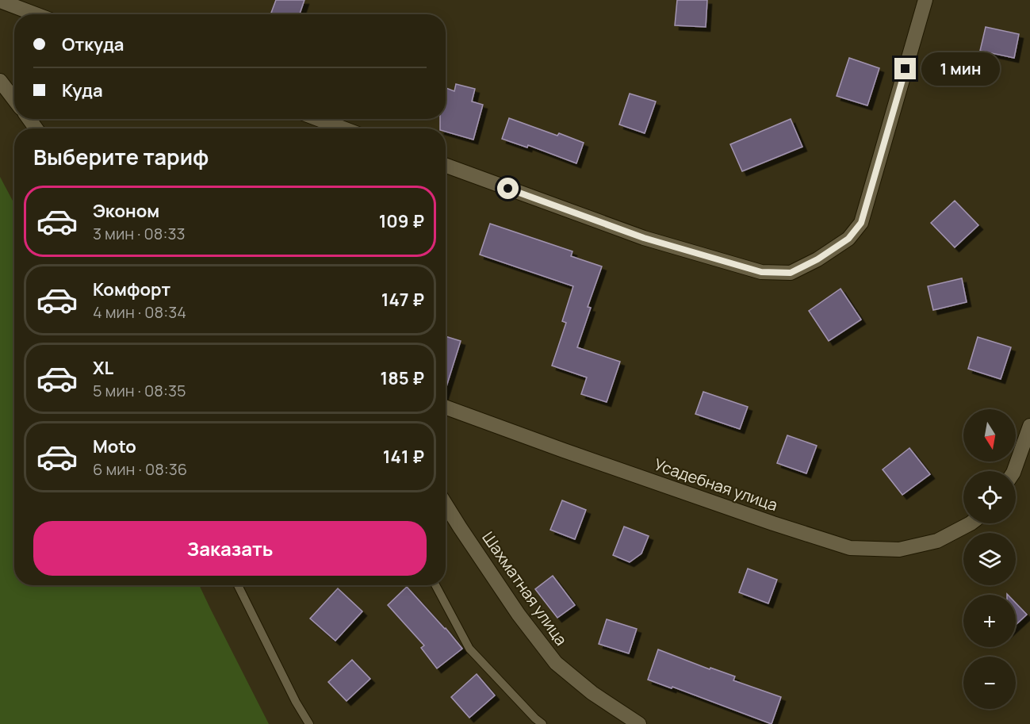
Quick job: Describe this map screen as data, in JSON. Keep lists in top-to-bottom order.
{
  "streets": {
    "street": ["Усадебная улица", "Шахматная улица"]
  },
  "north": "bottom",
  "page": {
    "banner": ["Откуда", "Куда"],
    "bubble": "1 мин",
    "heading": "Выберите тариф",
    "list": [
      {
        "name": "Эконом",
        "note": "3 мин · 08:33",
        "value": "109 ₽"
      },
      {
        "name": "Комфорт",
        "note": "4 мин · 08:34",
        "value": "147 ₽"
      },
      {
        "name": "XL",
        "note": "5 мин · 08:35",
        "value": "185 ₽"
      },
      {
        "name": "Moto",
        "note": "6 мин · 08:36",
        "value": "141 ₽"
      }
    ],
    "map_buttons": ["+", "−"],
    "buttons": "Заказать"
  }
}
